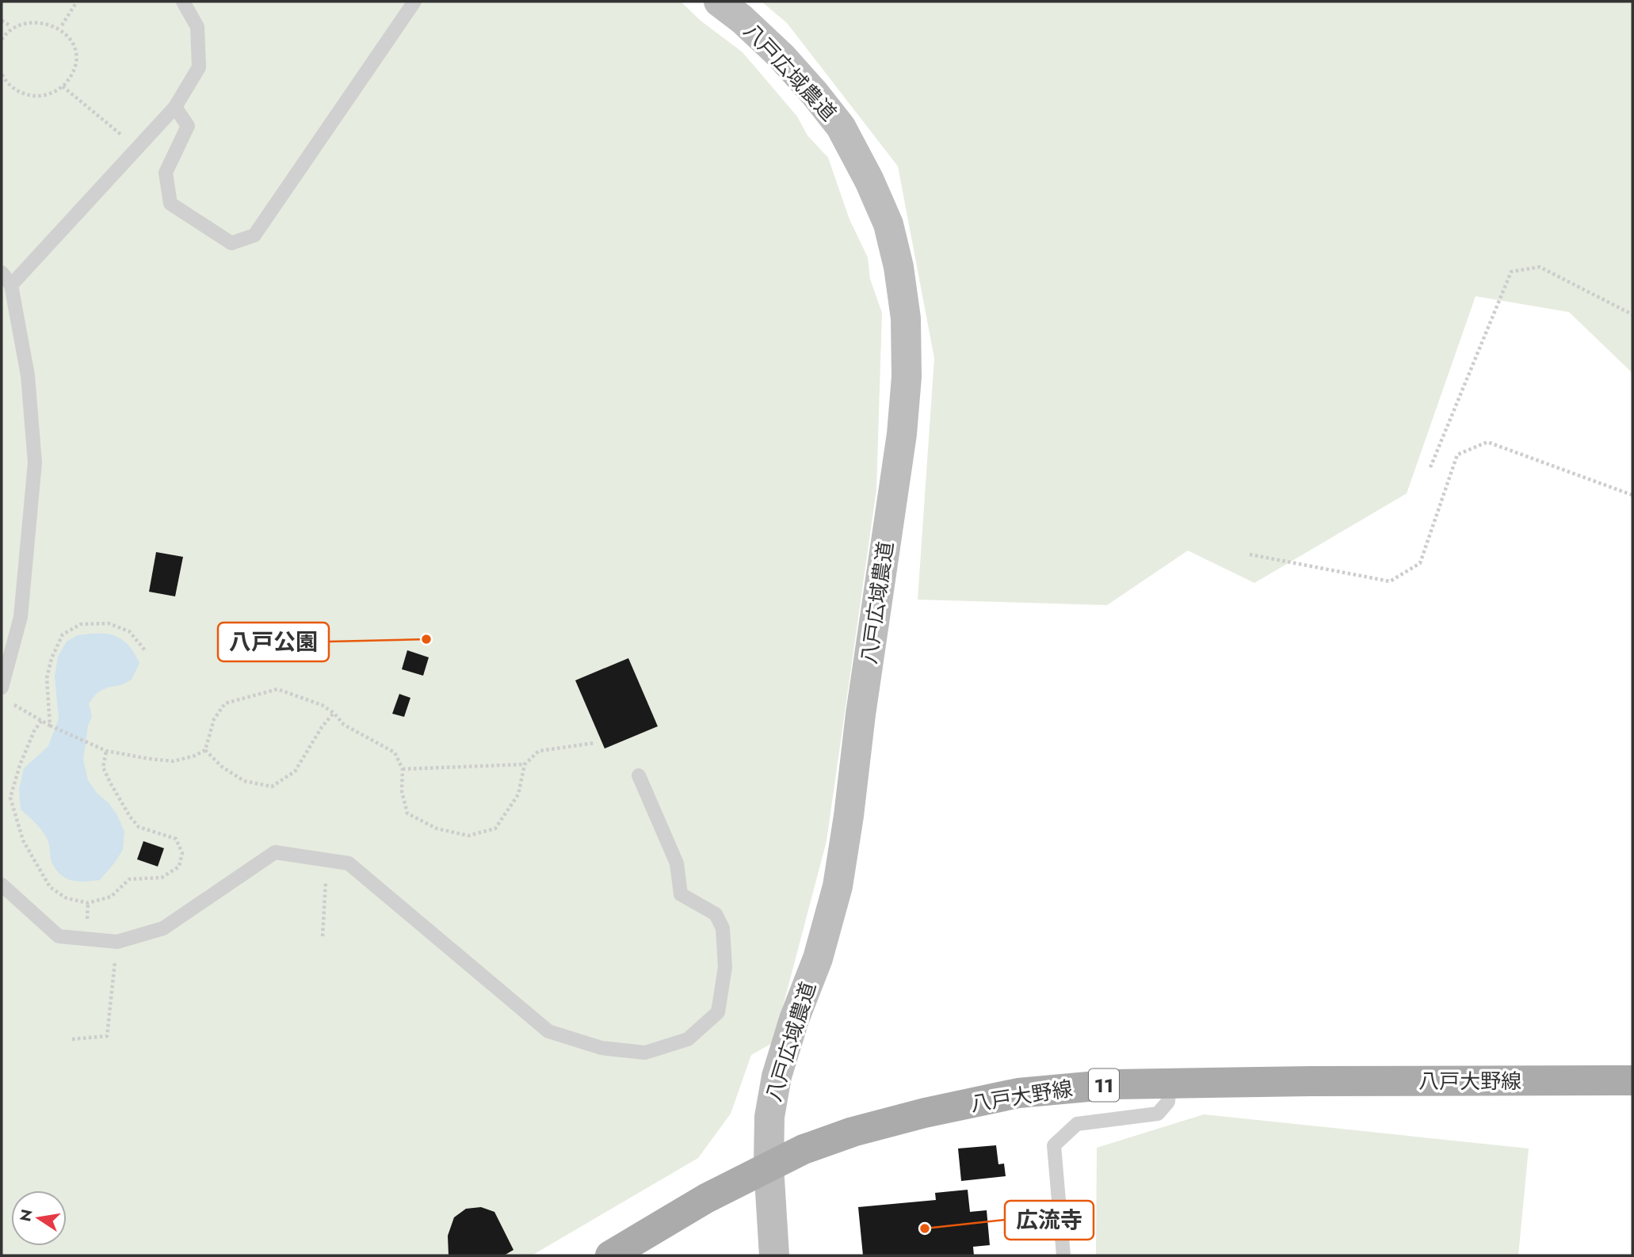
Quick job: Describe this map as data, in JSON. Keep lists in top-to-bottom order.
{
  "streets": {
    "main road": ["八戸大野線", "11"],
    "street": ["八戸広域農道"]
  },
  "crossings": [
    ["八戸広域農道", "八戸大野線"]
  ],
  "places": ["八戸公園", "広流寺"],
  "north": "left"
}
